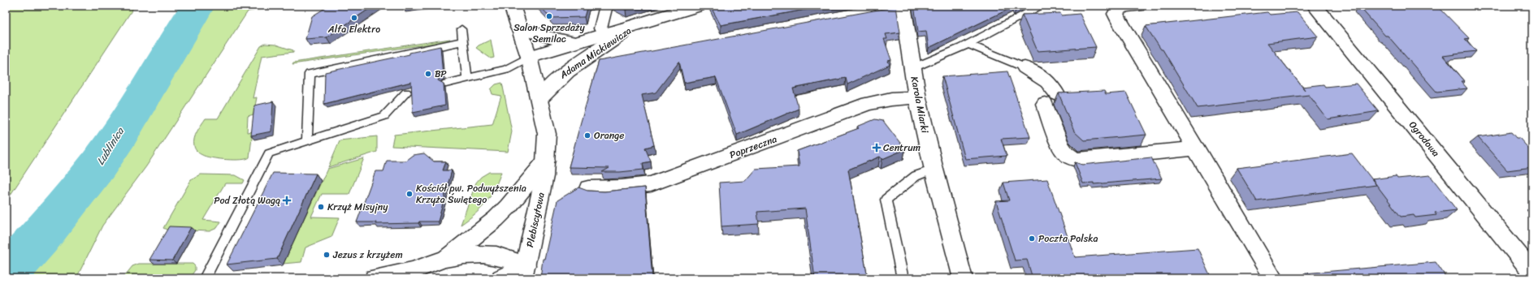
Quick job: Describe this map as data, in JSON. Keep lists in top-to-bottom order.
{
  "streets": {
    "street": [
      "Adama Mickiewicza",
      "Karola Miarki",
      "Ogrodowa",
      "Poprzeczna",
      "Plebiscytowa"
    ]
  },
  "crossings": [
    ["Adama Mickiewicza", "Plebiscytowa"],
    ["Karola Miarki", "Poprzeczna"]
  ],
  "water": ["Lublinica"],
  "places": {
    "other": [
      "Salon Sprzedaży Semilac",
      "Alfa Elektro",
      "BP",
      "Orange",
      "Kościół pw. Podwyższenia Krzyża Świętego",
      "Krzyż Misyjny",
      "Poczta Polska",
      "Jezus z krzyżem"
    ],
    "health": ["Centrum", "Pod Złotą Wagą"]
  }
}
